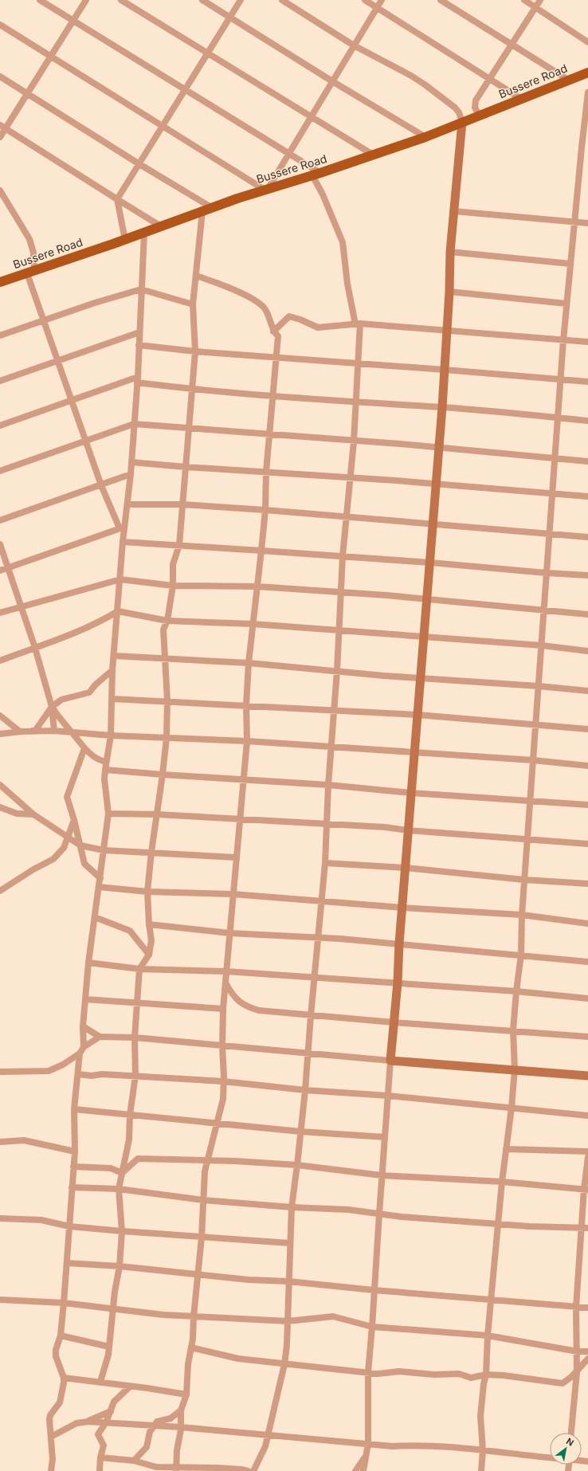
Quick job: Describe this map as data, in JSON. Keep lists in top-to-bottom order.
{
  "streets": {
    "main road": ["Bussere Road"]
  },
  "north": "top right"
}
